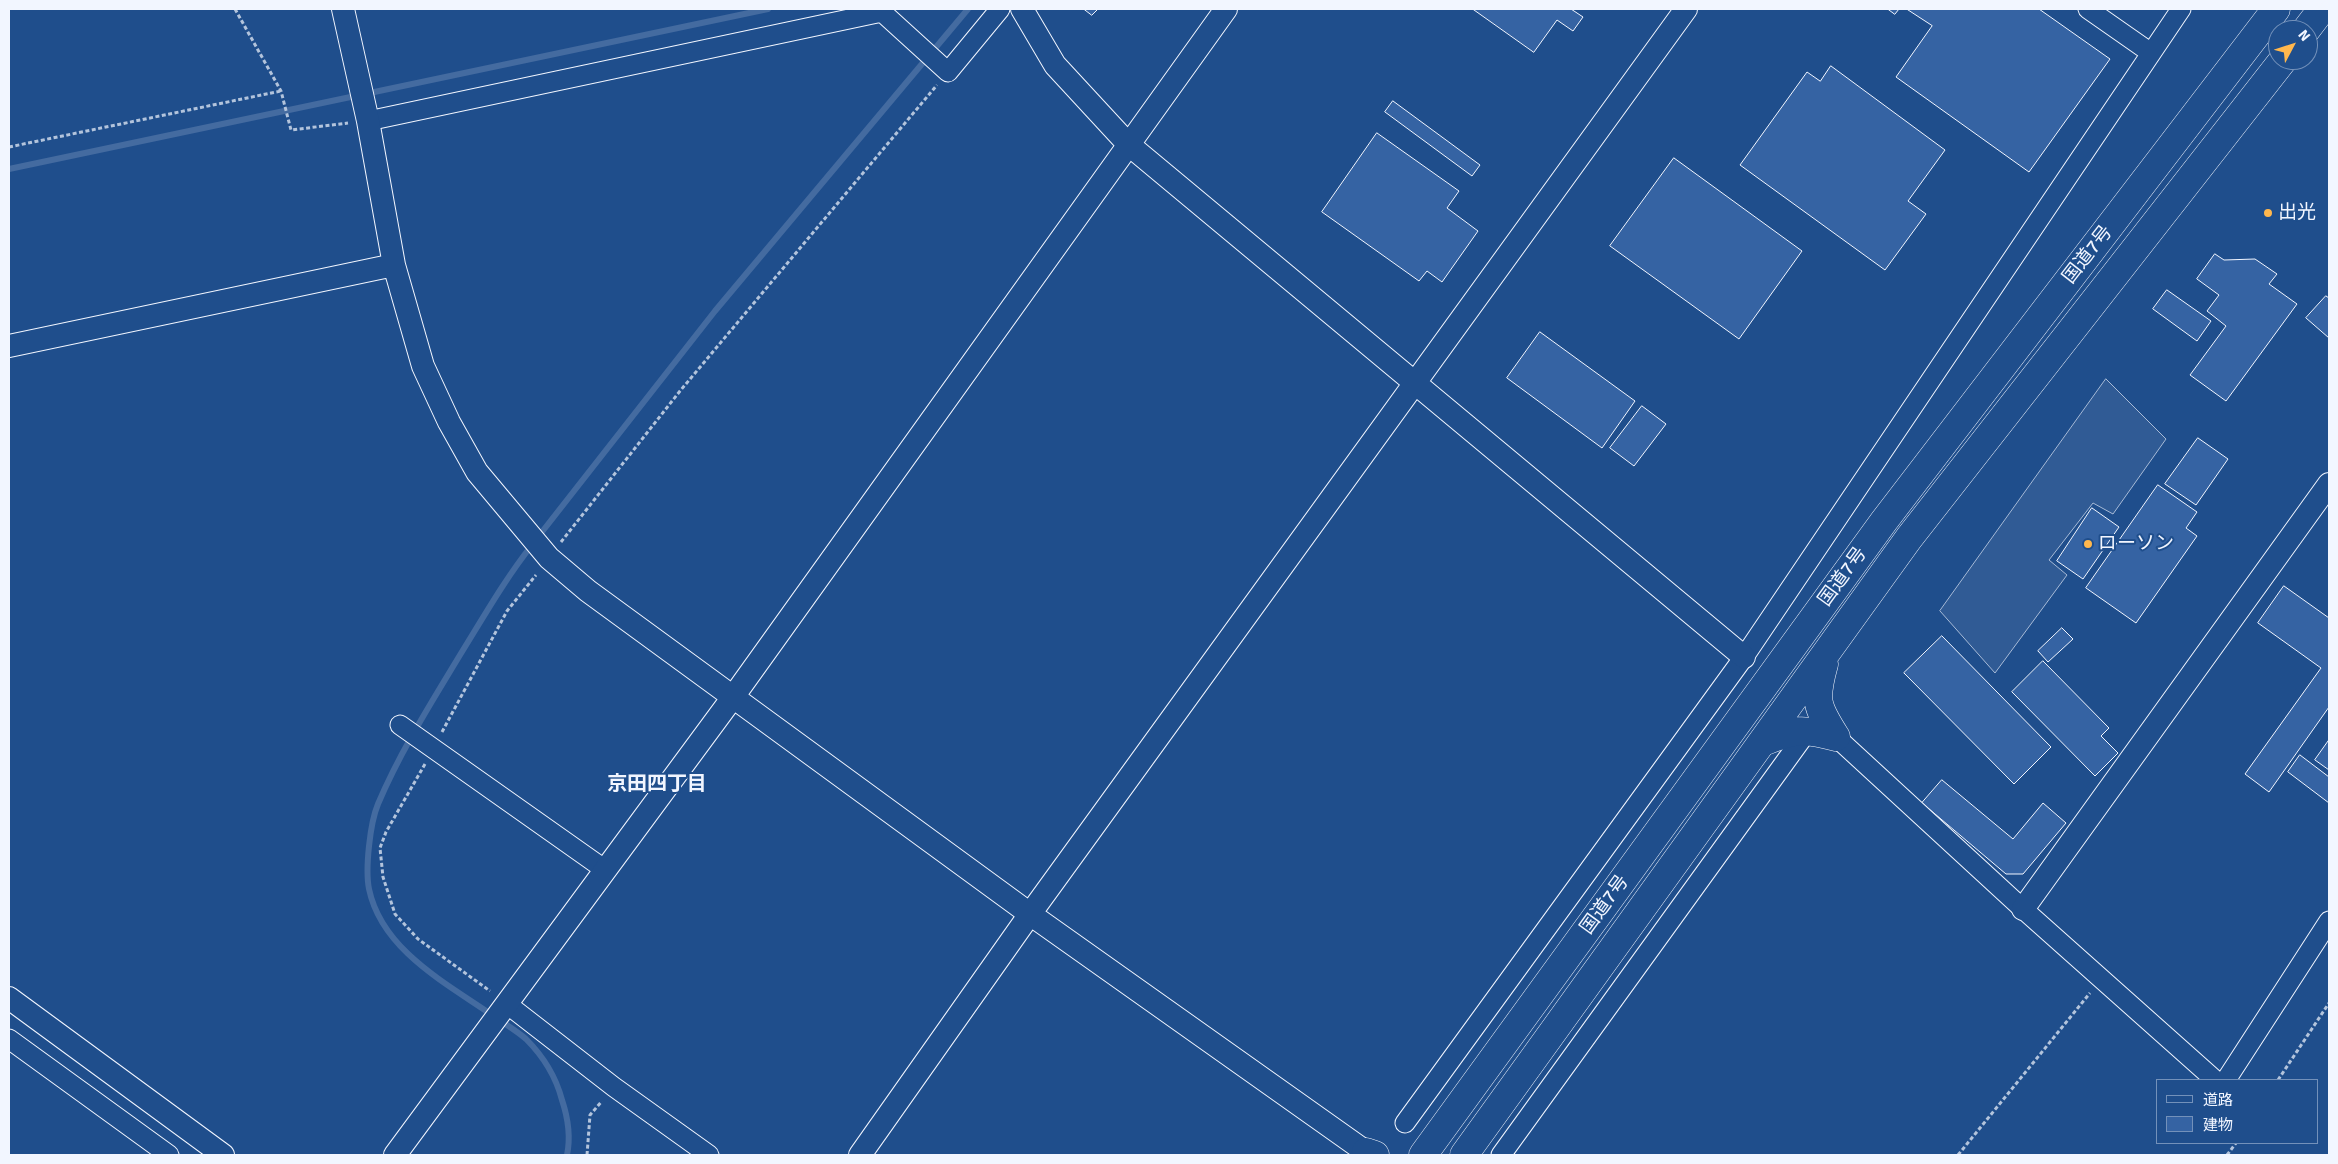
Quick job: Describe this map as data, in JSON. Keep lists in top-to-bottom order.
{
  "streets": {
    "highway": ["国道7号"]
  },
  "districts": ["京田四丁目"],
  "places": ["出光", "ローソン"],
  "legend": ["道路", "建物"],
  "north": "top right"
}
